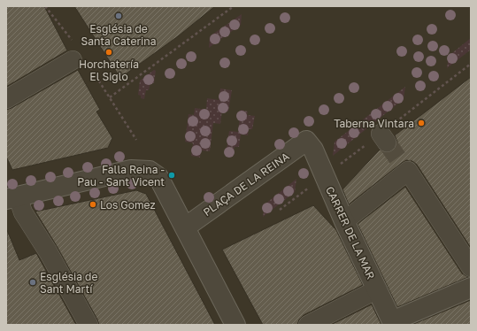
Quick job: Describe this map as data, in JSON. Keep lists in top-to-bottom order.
{
  "streets": {
    "street": ["PLAÇA DE LA REINA", "CARRER DE LA MAR"]
  },
  "crossings": [
    ["PLAÇA DE LA REINA", "CARRER DE LA MAR"]
  ],
  "places": [
    "Església de Santa Caterina",
    "Horchatería El Siglo",
    "Taberna Vintara",
    "Falla Reina - Pau - Sant Vicent",
    "Los Gomez",
    "Església de Sant Martí"
  ]
}
